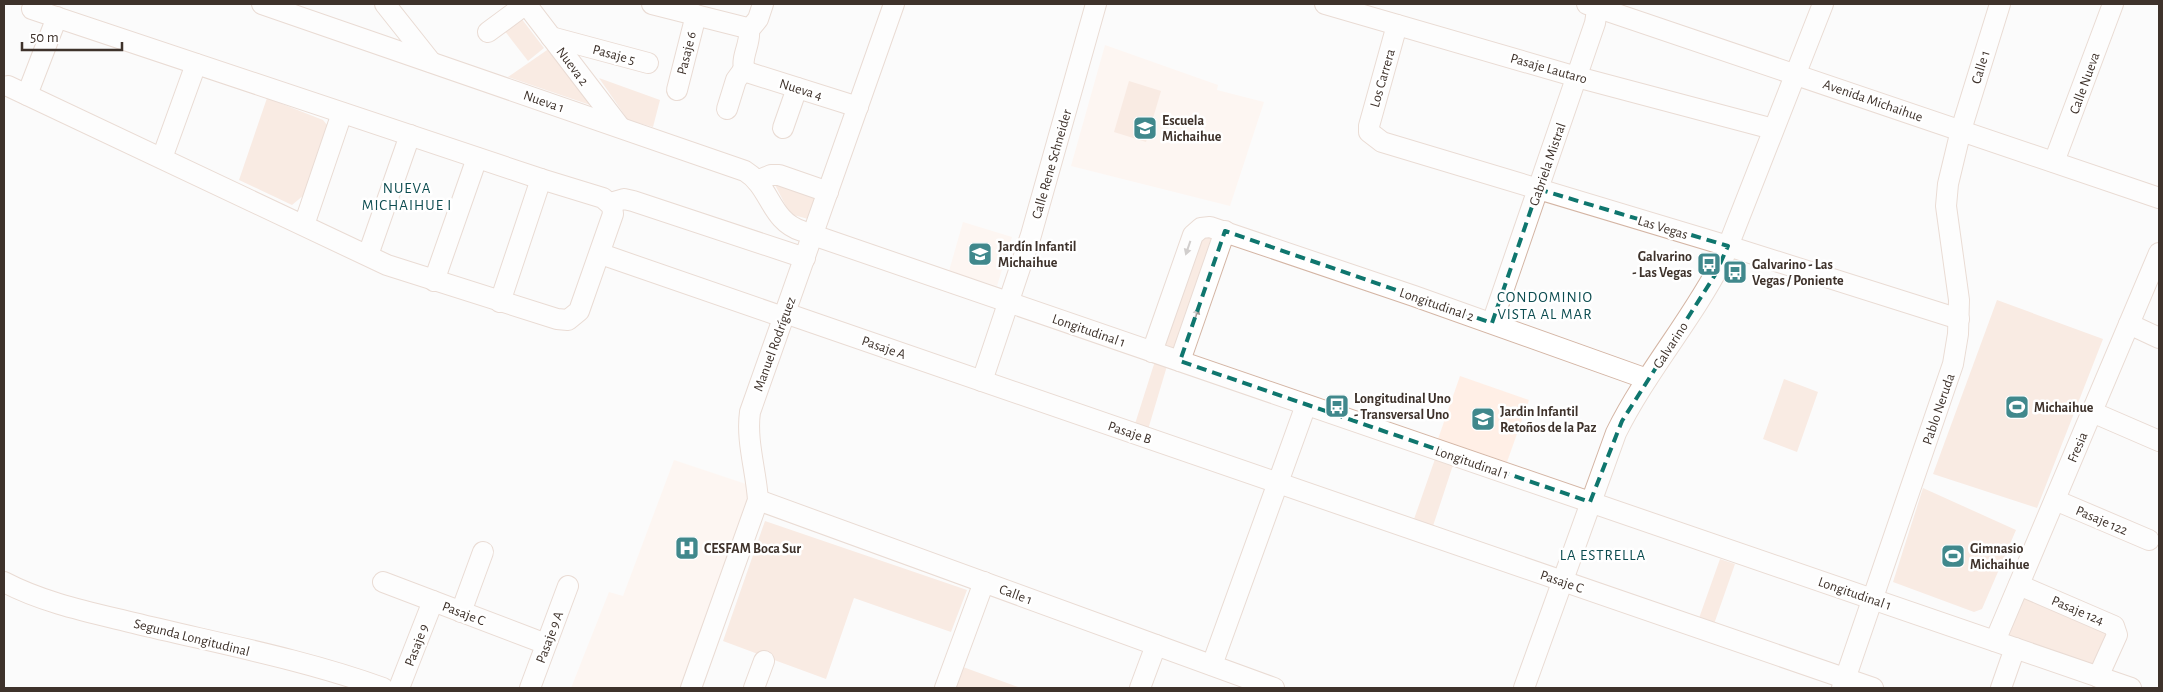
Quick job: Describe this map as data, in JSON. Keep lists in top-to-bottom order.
{
  "streets": {
    "street": [
      "Pasaje 6",
      "Pasaje 5",
      "Nueva 2",
      "Calle 1",
      "Pasaje Lautaro",
      "Los Carrera",
      "Calle Nueva",
      "Nueva 4",
      "Avenida Michaihue",
      "Nueva 1",
      "Calle Rene Schneider",
      "Gabriela Mistral",
      "Las Vegas",
      "Longitudinal 2",
      "Longitudinal 1",
      "Manuel Rodríguez",
      "Galvarino",
      "Pasaje A",
      "Pablo Neruda",
      "Pasaje B",
      "Fresia",
      "Pasaje 122",
      "Pasaje C",
      "Pasaje 124",
      "Segunda Longitudinal",
      "Pasaje 9 A",
      "Pasaje 9"
    ]
  },
  "crossings": [
    ["Pasaje 5", "Nueva 2"],
    ["Nueva 2", "Nueva 1"],
    ["Calle 1", "Avenida Michaihue"],
    ["Calle 1", "Manuel Rodríguez"],
    ["Calle 1", "Pablo Neruda"],
    ["Pasaje Lautaro", "Los Carrera"],
    ["Pasaje Lautaro", "Gabriela Mistral"],
    ["Pasaje Lautaro", "Galvarino"],
    ["Los Carrera", "Las Vegas"],
    ["Calle Nueva", "Avenida Michaihue"],
    ["Nueva 4", "Manuel Rodríguez"],
    ["Avenida Michaihue", "Gabriela Mistral"],
    ["Avenida Michaihue", "Galvarino"],
    ["Avenida Michaihue", "Pablo Neruda"],
    ["Nueva 1", "Longitudinal 1"],
    ["Nueva 1", "Manuel Rodríguez"],
    ["Calle Rene Schneider", "Longitudinal 1"],
    ["Calle Rene Schneider", "Pasaje A"],
    ["Calle Rene Schneider", "Pasaje B"],
    ["Gabriela Mistral", "Las Vegas"],
    ["Gabriela Mistral", "Longitudinal 2"],
    ["Las Vegas", "Galvarino"],
    ["Las Vegas", "Pablo Neruda"],
    ["Longitudinal 2", "Longitudinal 1"],
    ["Longitudinal 2", "Galvarino"],
    ["Longitudinal 1", "Manuel Rodríguez"],
    ["Longitudinal 1", "Galvarino"],
    ["Longitudinal 1", "Pablo Neruda"],
    ["Longitudinal 1", "Fresia"],
    ["Longitudinal 1", "Pasaje 124"],
    ["Manuel Rodríguez", "Pasaje A"],
    ["Galvarino", "Pasaje C"],
    ["Pasaje A", "Pasaje B"],
    ["Pablo Neruda", "Pasaje C"],
    ["Pasaje B", "Pasaje C"],
    ["Fresia", "Pasaje 122"],
    ["Fresia", "Pasaje 124"],
    ["Pasaje C", "Pasaje 9 A"],
    ["Pasaje C", "Pasaje 9"]
  ],
  "districts": ["NUEVA MICHAIHUE I", "CONDOMINIO VISTA AL MAR", "LA ESTRELLA"],
  "places": {
    "school or university": ["Escuela Michaihue", "Jardín Infantil Michaihue", "Jardin Infantil Retoños de la Paz"],
    "bus stop": ["Galvarino - Las Vegas", "Galvarino - Las Vegas / Poniente", "Longitudinal Uno - Transversal Uno"],
    "sports": ["Michaihue", "Gimnasio Michaihue"],
    "hospital": ["CESFAM Boca Sur"]
  },
  "scale_bar": "50 m"
}
